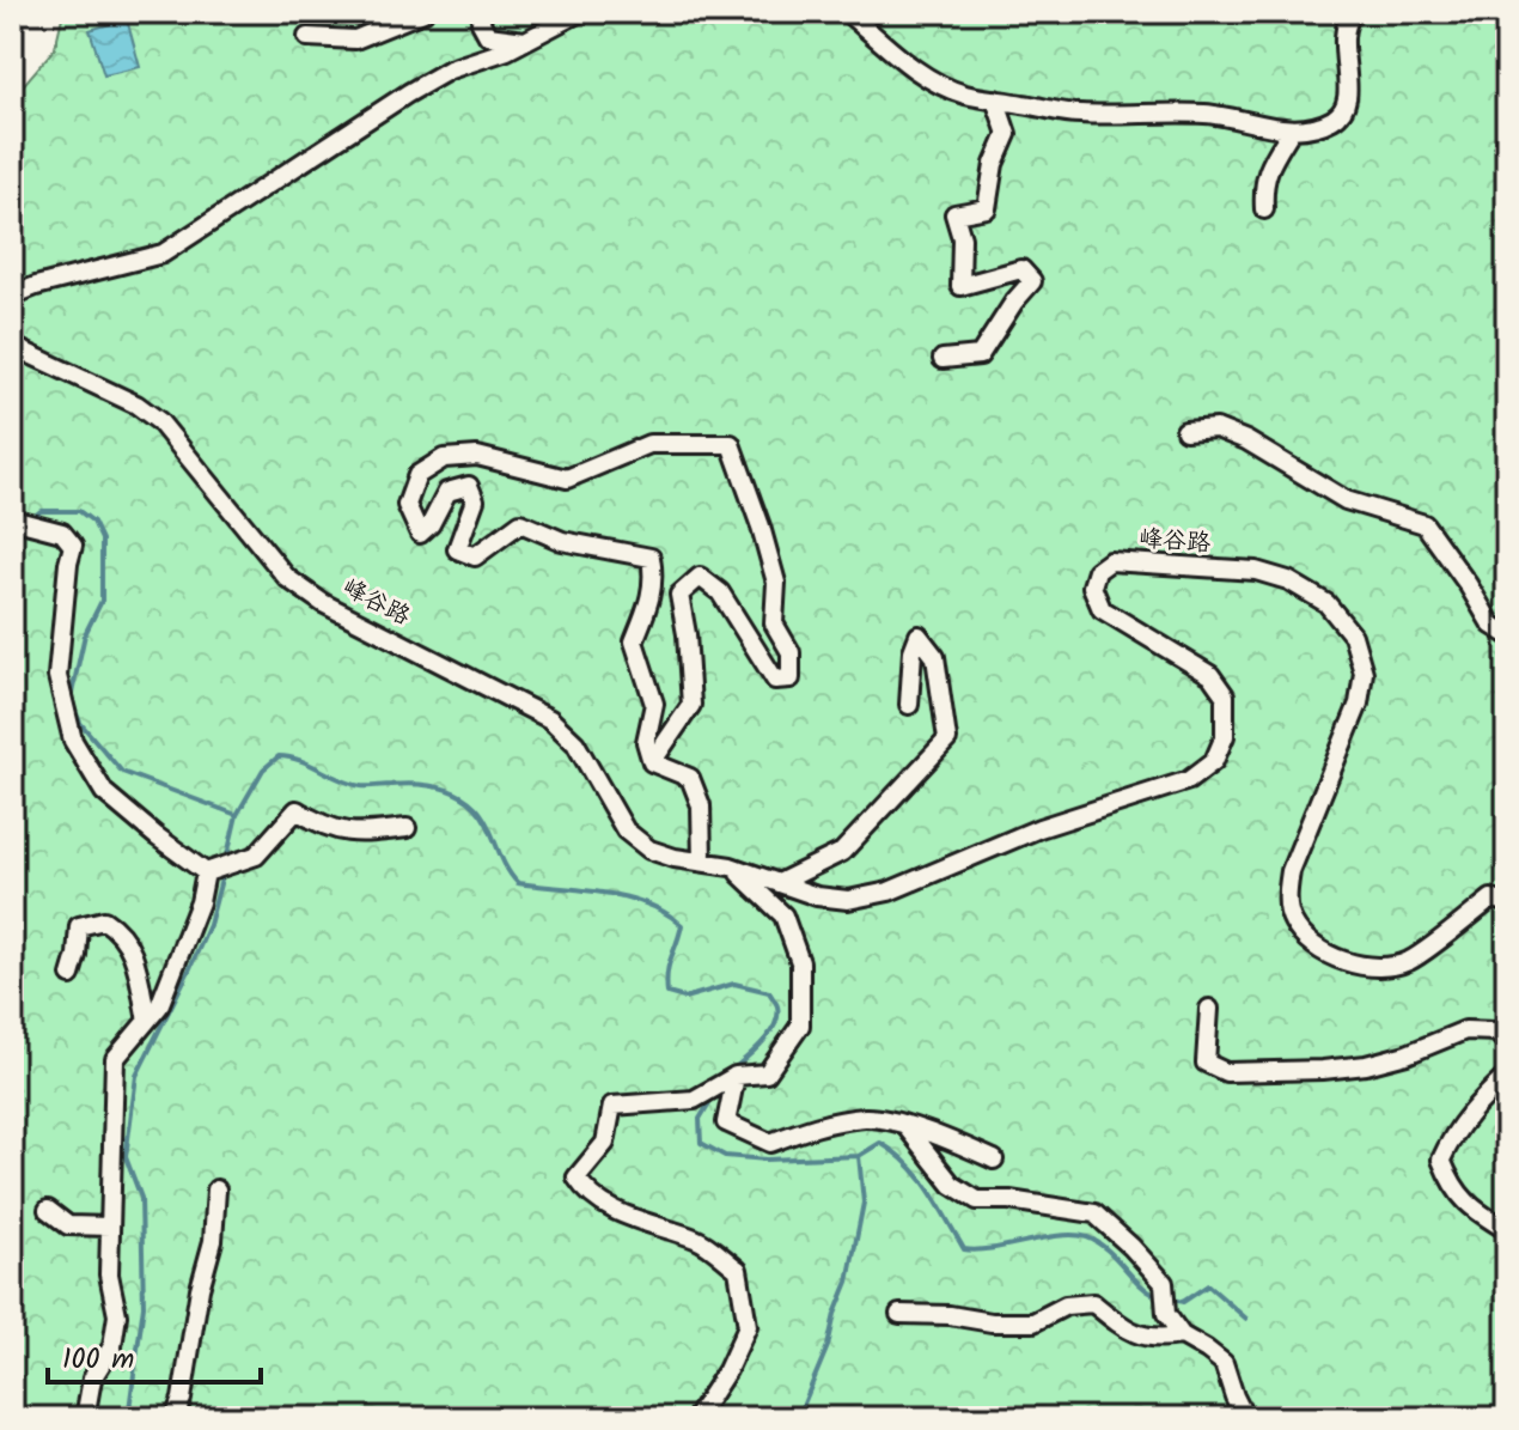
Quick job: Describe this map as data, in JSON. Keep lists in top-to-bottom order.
{
  "streets": {
    "street": ["峰谷路"]
  },
  "scale_bar": "100 m"
}
